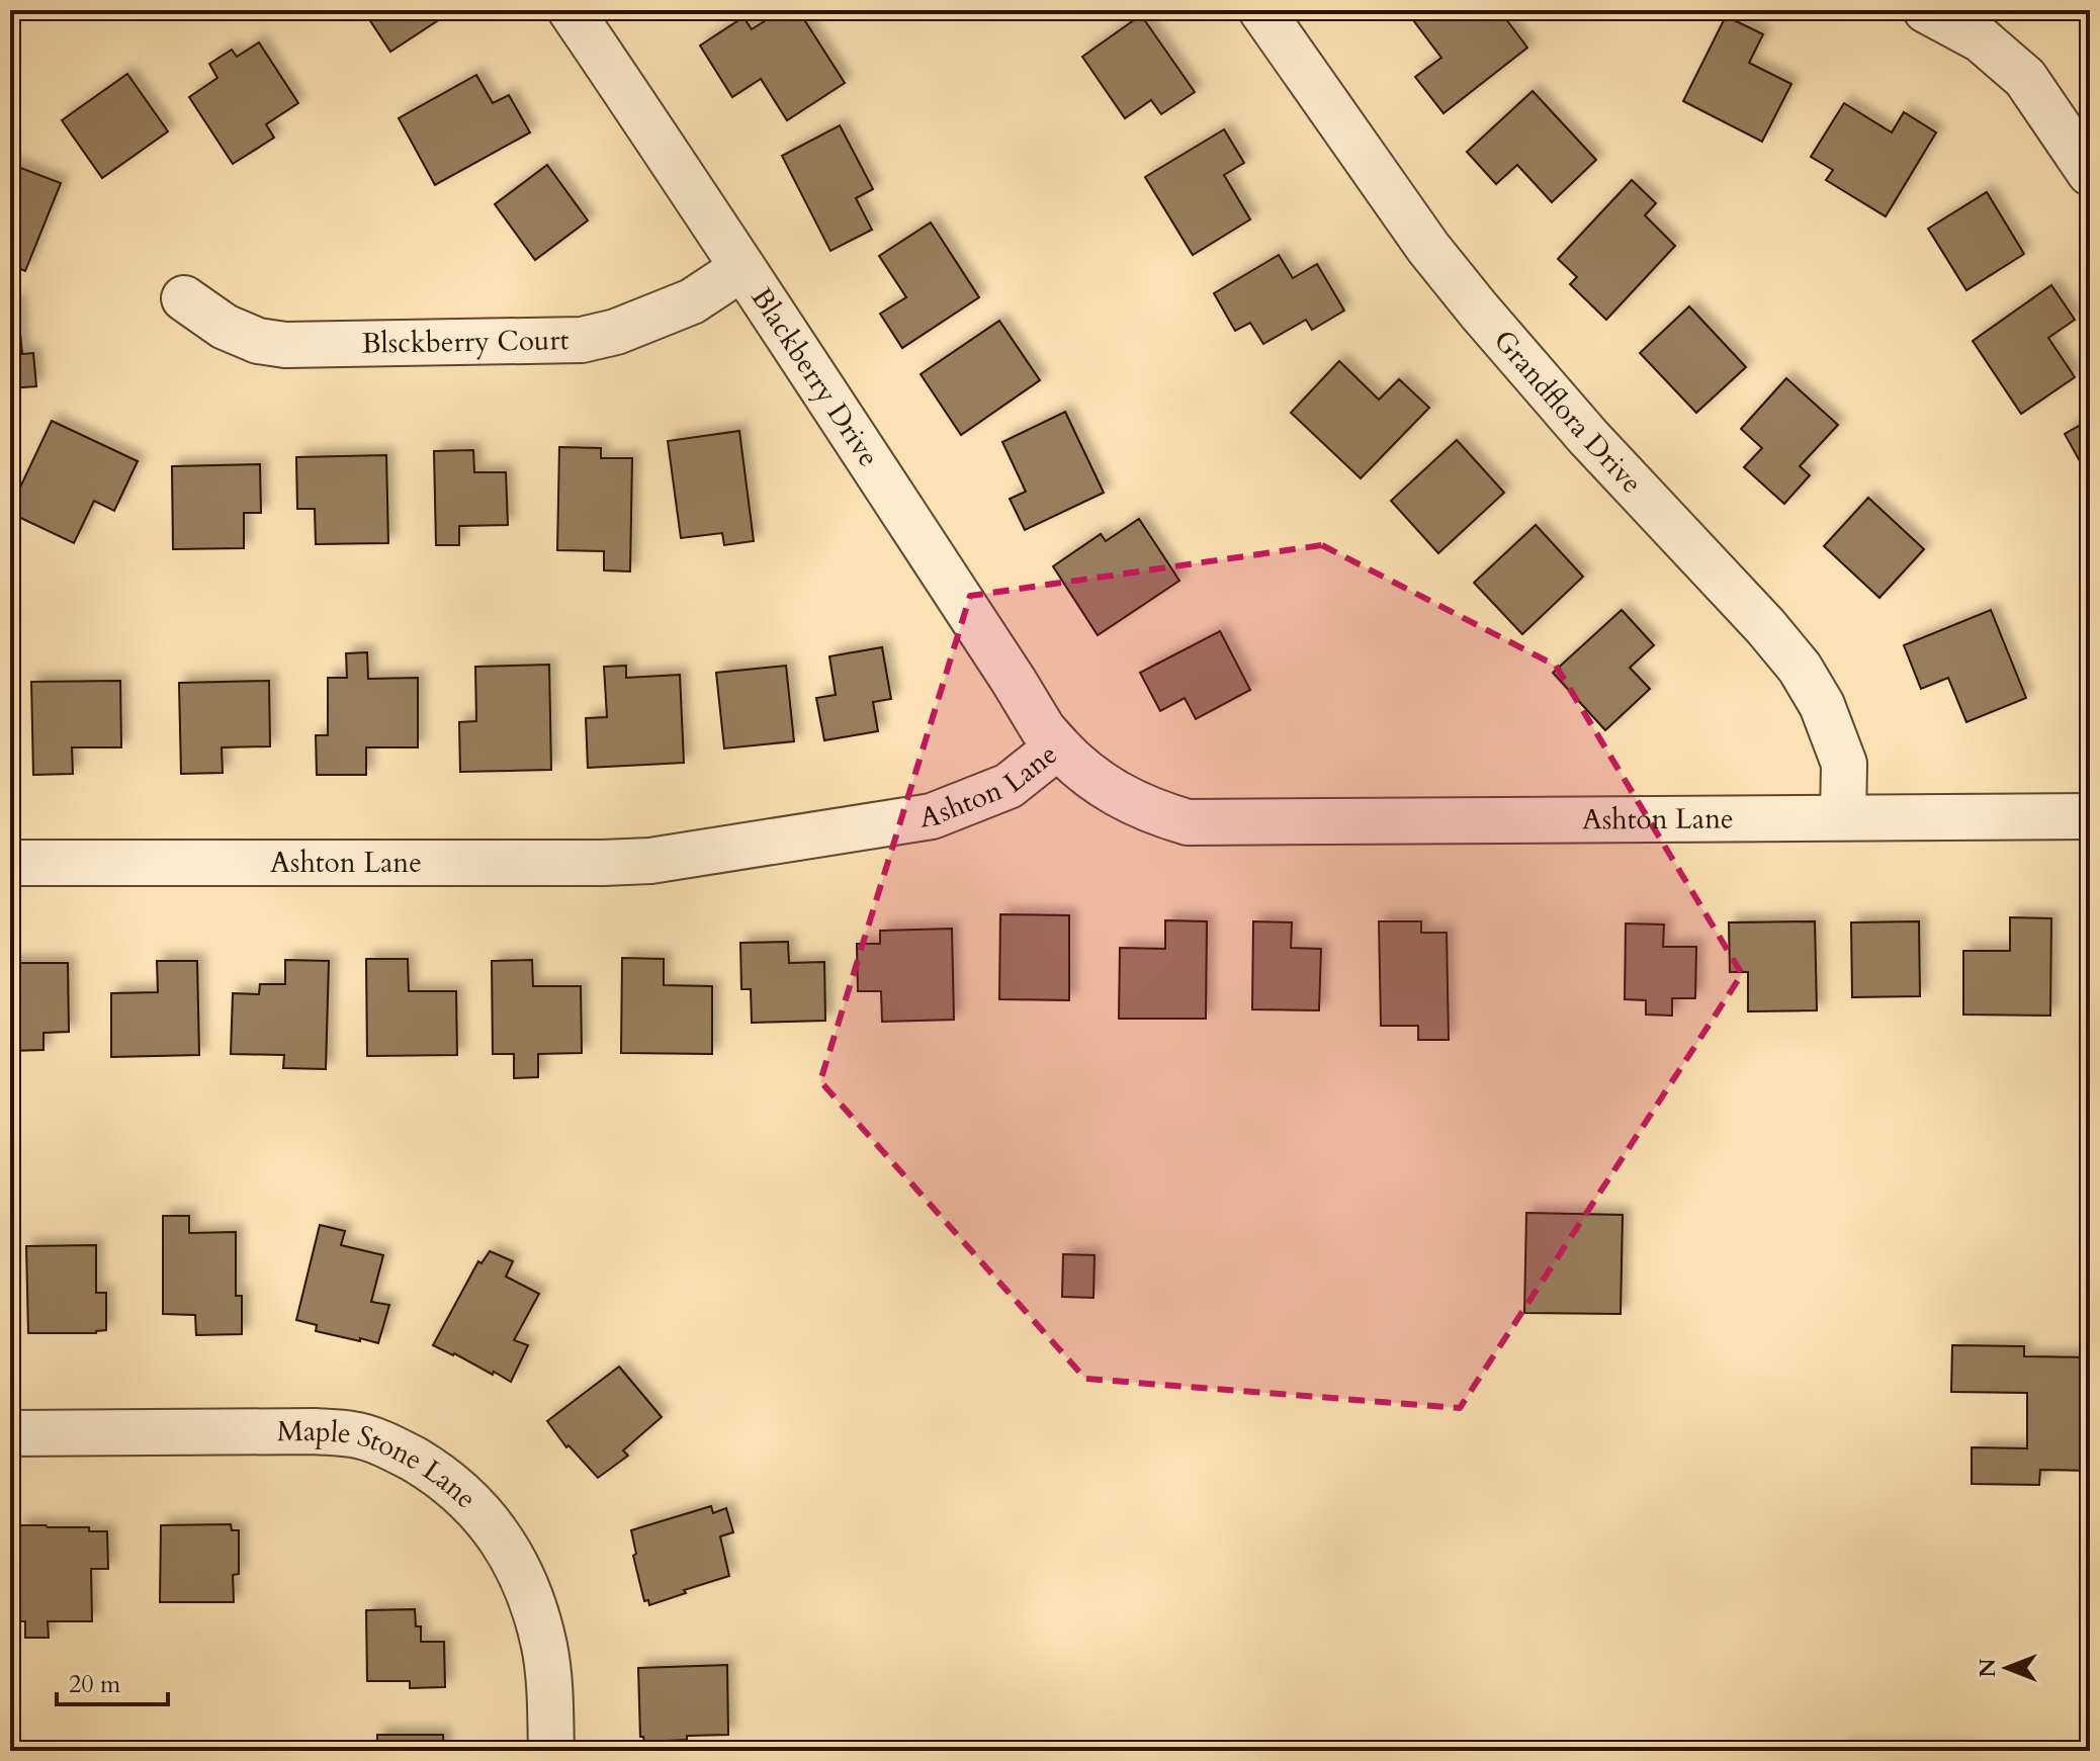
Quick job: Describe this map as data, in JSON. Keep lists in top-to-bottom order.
{
  "streets": {
    "street": [
      "Blsckberry Court",
      "Blackberry Drive",
      "Grandflora Drive",
      "Ashton Lane",
      "Maple Stone Lane"
    ]
  },
  "crossings": [
    ["Blsckberry Court", "Blackberry Drive"],
    ["Blackberry Drive", "Ashton Lane"],
    ["Grandflora Drive", "Ashton Lane"]
  ],
  "scale_bar": "20 m",
  "north": "left"
}
